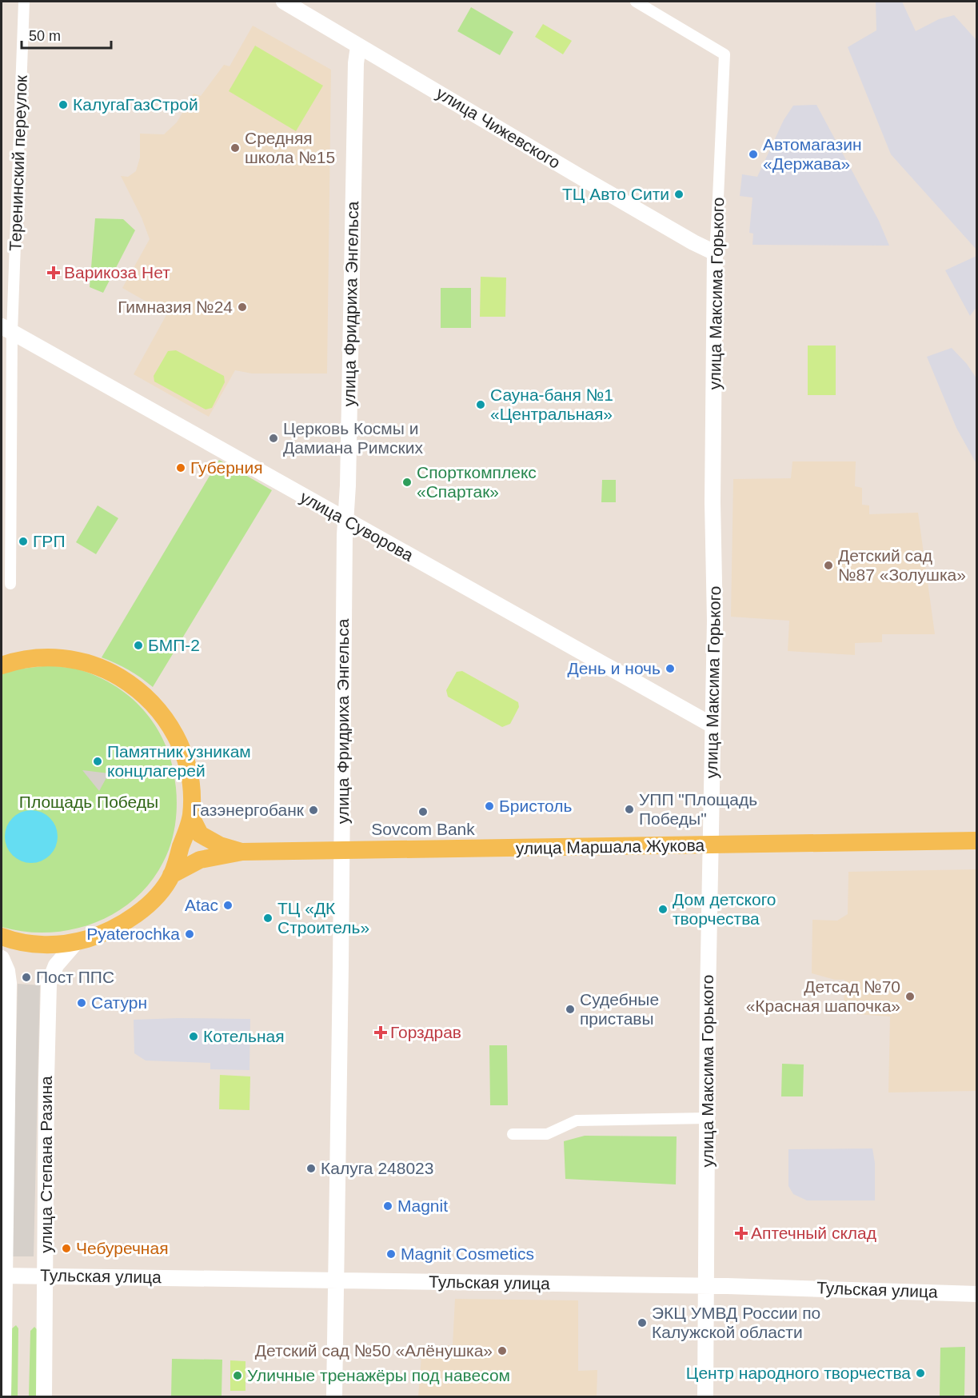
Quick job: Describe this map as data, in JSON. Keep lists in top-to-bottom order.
{
  "streets": {
    "main road": ["улица Маршала Жукова"],
    "street": [
      "улица Чижевского",
      "Теренинский переулок",
      "улица Максима Горького",
      "улица Фридриха Энгельса",
      "улица Суворова",
      "улица Степана Разина",
      "Тульская улица"
    ]
  },
  "crossings": [
    ["улица Чижевского", "улица Максима Горького"],
    ["улица Чижевского", "улица Фридриха Энгельса"],
    ["Теренинский переулок", "улица Суворова"],
    ["улица Максима Горького", "улица Суворова"],
    ["улица Максима Горького", "улица Маршала Жукова"],
    ["улица Максима Горького", "Тульская улица"],
    ["улица Фридриха Энгельса", "улица Суворова"],
    ["улица Фридриха Энгельса", "улица Маршала Жукова"],
    ["улица Фридриха Энгельса", "Тульская улица"],
    ["улица Степана Разина", "Тульская улица"]
  ],
  "parks": ["Площадь Победы"],
  "places": {
    "other": [
      "КалугаГазСтрой",
      "Средняя школа №15",
      "Автомагазин «Держава»",
      "ТЦ Авто Сити",
      "Гимназия №24",
      "Сауна-баня №1 «Центральная»",
      "Церковь Космы и Дамиана Римских",
      "Губерния",
      "Спорткомплекс «Спартак»",
      "ГРП",
      "Детский сад №87 «Золушка»",
      "БМП-2",
      "День и ночь",
      "Памятник узникам концлагерей",
      "Бристоль",
      "УПП \"Площадь Победы\"",
      "Газэнергобанк",
      "Sovcom Bank",
      "Atac",
      "Дом детского творчества",
      "ТЦ «ДК Строитель»",
      "Pyaterochka",
      "Пост ППС",
      "Детсад №70 «Красная шапочка»",
      "Сатурн",
      "Судебные приставы",
      "Котельная",
      "Калуга 248023",
      "Magnit",
      "Чебуречная",
      "Magnit Cosmetics",
      "ЭКЦ УМВД России по Калужской области",
      "Детский сад №50 «Алёнушка»",
      "Центр народного творчества",
      "Уличные тренажёры под навесом"
    ],
    "health": ["Варикоза Нет", "Горздрав", "Аптечный склад"]
  },
  "scale_bar": "50 m"
}
